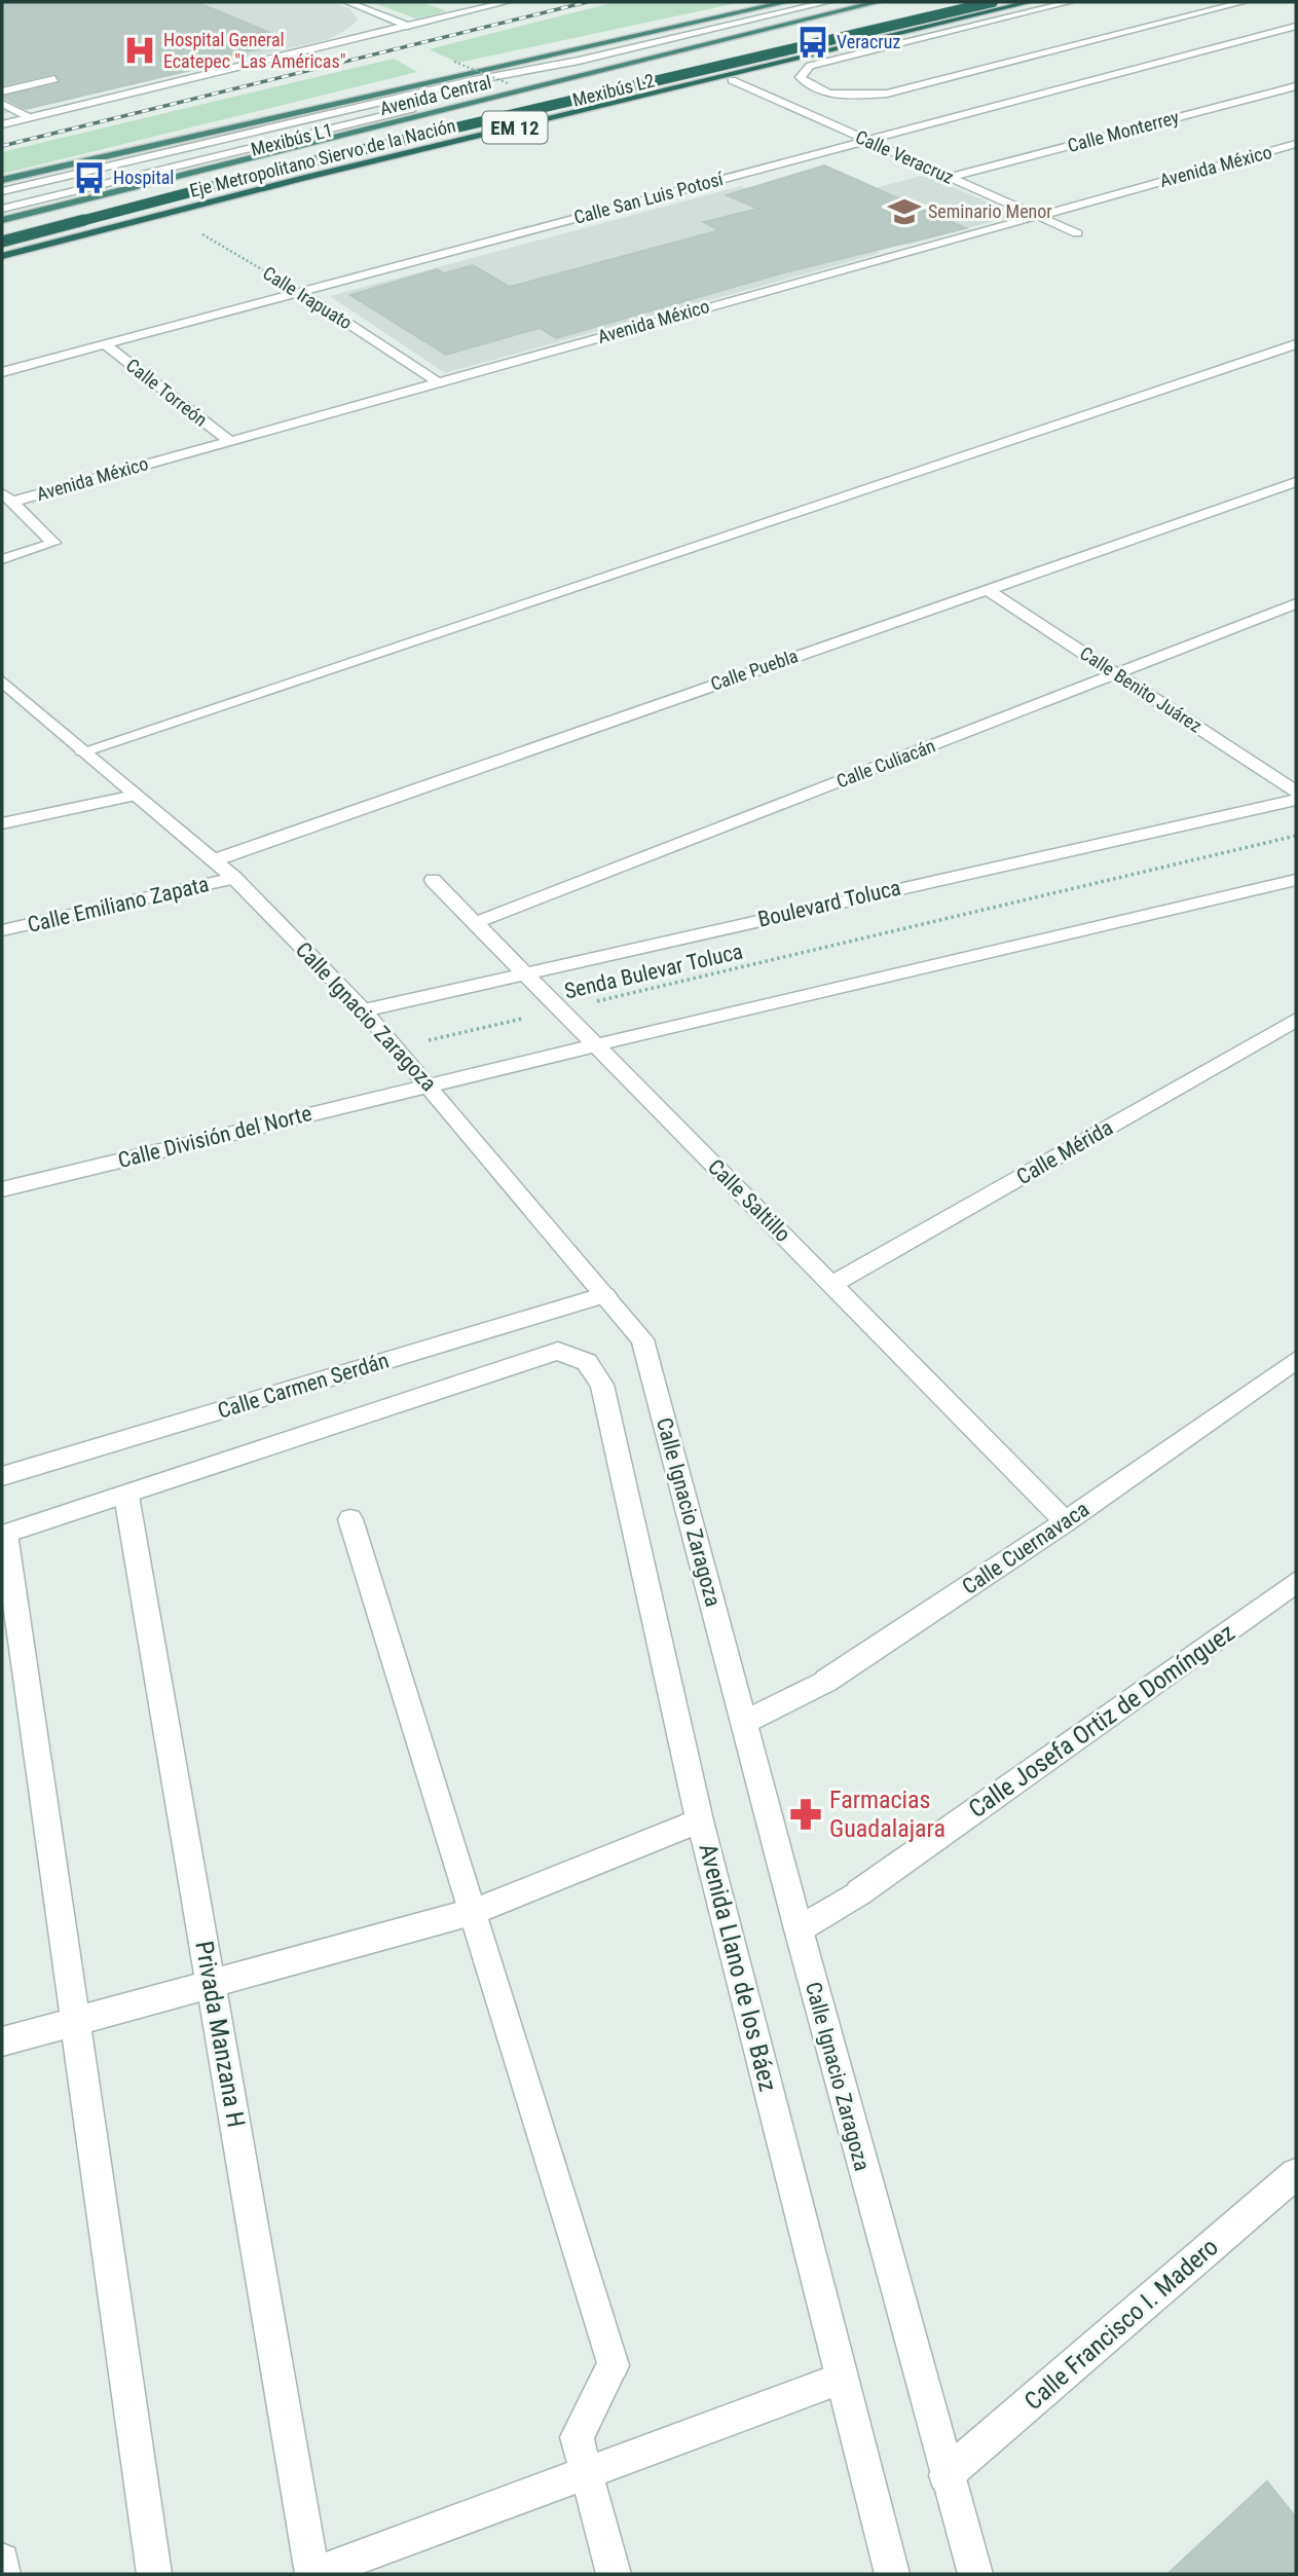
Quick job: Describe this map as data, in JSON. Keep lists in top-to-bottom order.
{
  "streets": {
    "highway": ["Avenida Central", "EM 12", "Eje Metropolitano Siervo de la Nación"],
    "street": [
      "Mexibús L2",
      "Calle Monterrey",
      "Mexibús L1",
      "Calle Veracruz",
      "Avenida México",
      "Calle San Luis Potosí",
      "Calle Irapuato",
      "Calle Torreón",
      "Calle Puebla",
      "Calle Benito Juárez",
      "Calle Culiacán",
      "Boulevard Toluca",
      "Calle Emiliano Zapata",
      "Calle Ignacio Zaragoza",
      "Calle División del Norte",
      "Calle Mérida",
      "Calle Saltillo",
      "Calle Carmen Serdán",
      "Calle Cuernavaca",
      "Calle Josefa Ortiz de Domínguez",
      "Avenida Llano de los Báez",
      "Privada Manzana H",
      "Calle Francisco I. Madero"
    ],
    "path": ["Senda Bulevar Toluca"]
  },
  "crossings": [
    ["Mexibús L2", "Eje Metropolitano Siervo de la Nación"],
    ["Calle Monterrey", "Calle Veracruz"],
    ["Calle Veracruz", "Avenida México"],
    ["Calle Veracruz", "Calle San Luis Potosí"],
    ["Avenida México", "Calle Irapuato"],
    ["Avenida México", "Calle Torreón"],
    ["Calle San Luis Potosí", "Calle Irapuato"],
    ["Calle San Luis Potosí", "Calle Torreón"],
    ["Calle Puebla", "Calle Benito Juárez"],
    ["Calle Puebla", "Calle Ignacio Zaragoza"],
    ["Calle Benito Juárez", "Calle Culiacán"],
    ["Calle Culiacán", "Calle Saltillo"],
    ["Boulevard Toluca", "Calle Ignacio Zaragoza"],
    ["Boulevard Toluca", "Calle Saltillo"],
    ["Calle Emiliano Zapata", "Calle Ignacio Zaragoza"],
    ["Senda Bulevar Toluca", "Calle Ignacio Zaragoza"],
    ["Senda Bulevar Toluca", "Calle Saltillo"],
    ["Calle Ignacio Zaragoza", "Calle División del Norte"],
    ["Calle Ignacio Zaragoza", "Calle Carmen Serdán"],
    ["Calle Ignacio Zaragoza", "Calle Cuernavaca"],
    ["Calle Ignacio Zaragoza", "Calle Josefa Ortiz de Domínguez"],
    ["Calle Ignacio Zaragoza", "Calle Francisco I. Madero"],
    ["Calle Mérida", "Calle Saltillo"],
    ["Calle Saltillo", "Calle Cuernavaca"],
    ["Avenida Llano de los Báez", "Privada Manzana H"]
  ],
  "places": {
    "bus stop": ["Veracruz", "Hospital"],
    "hospital": ["Hospital General Ecatepec \"Las Américas\""],
    "school or university": ["Seminario Menor"],
    "pharmacy": ["Farmacias Guadalajara"]
  }
}
